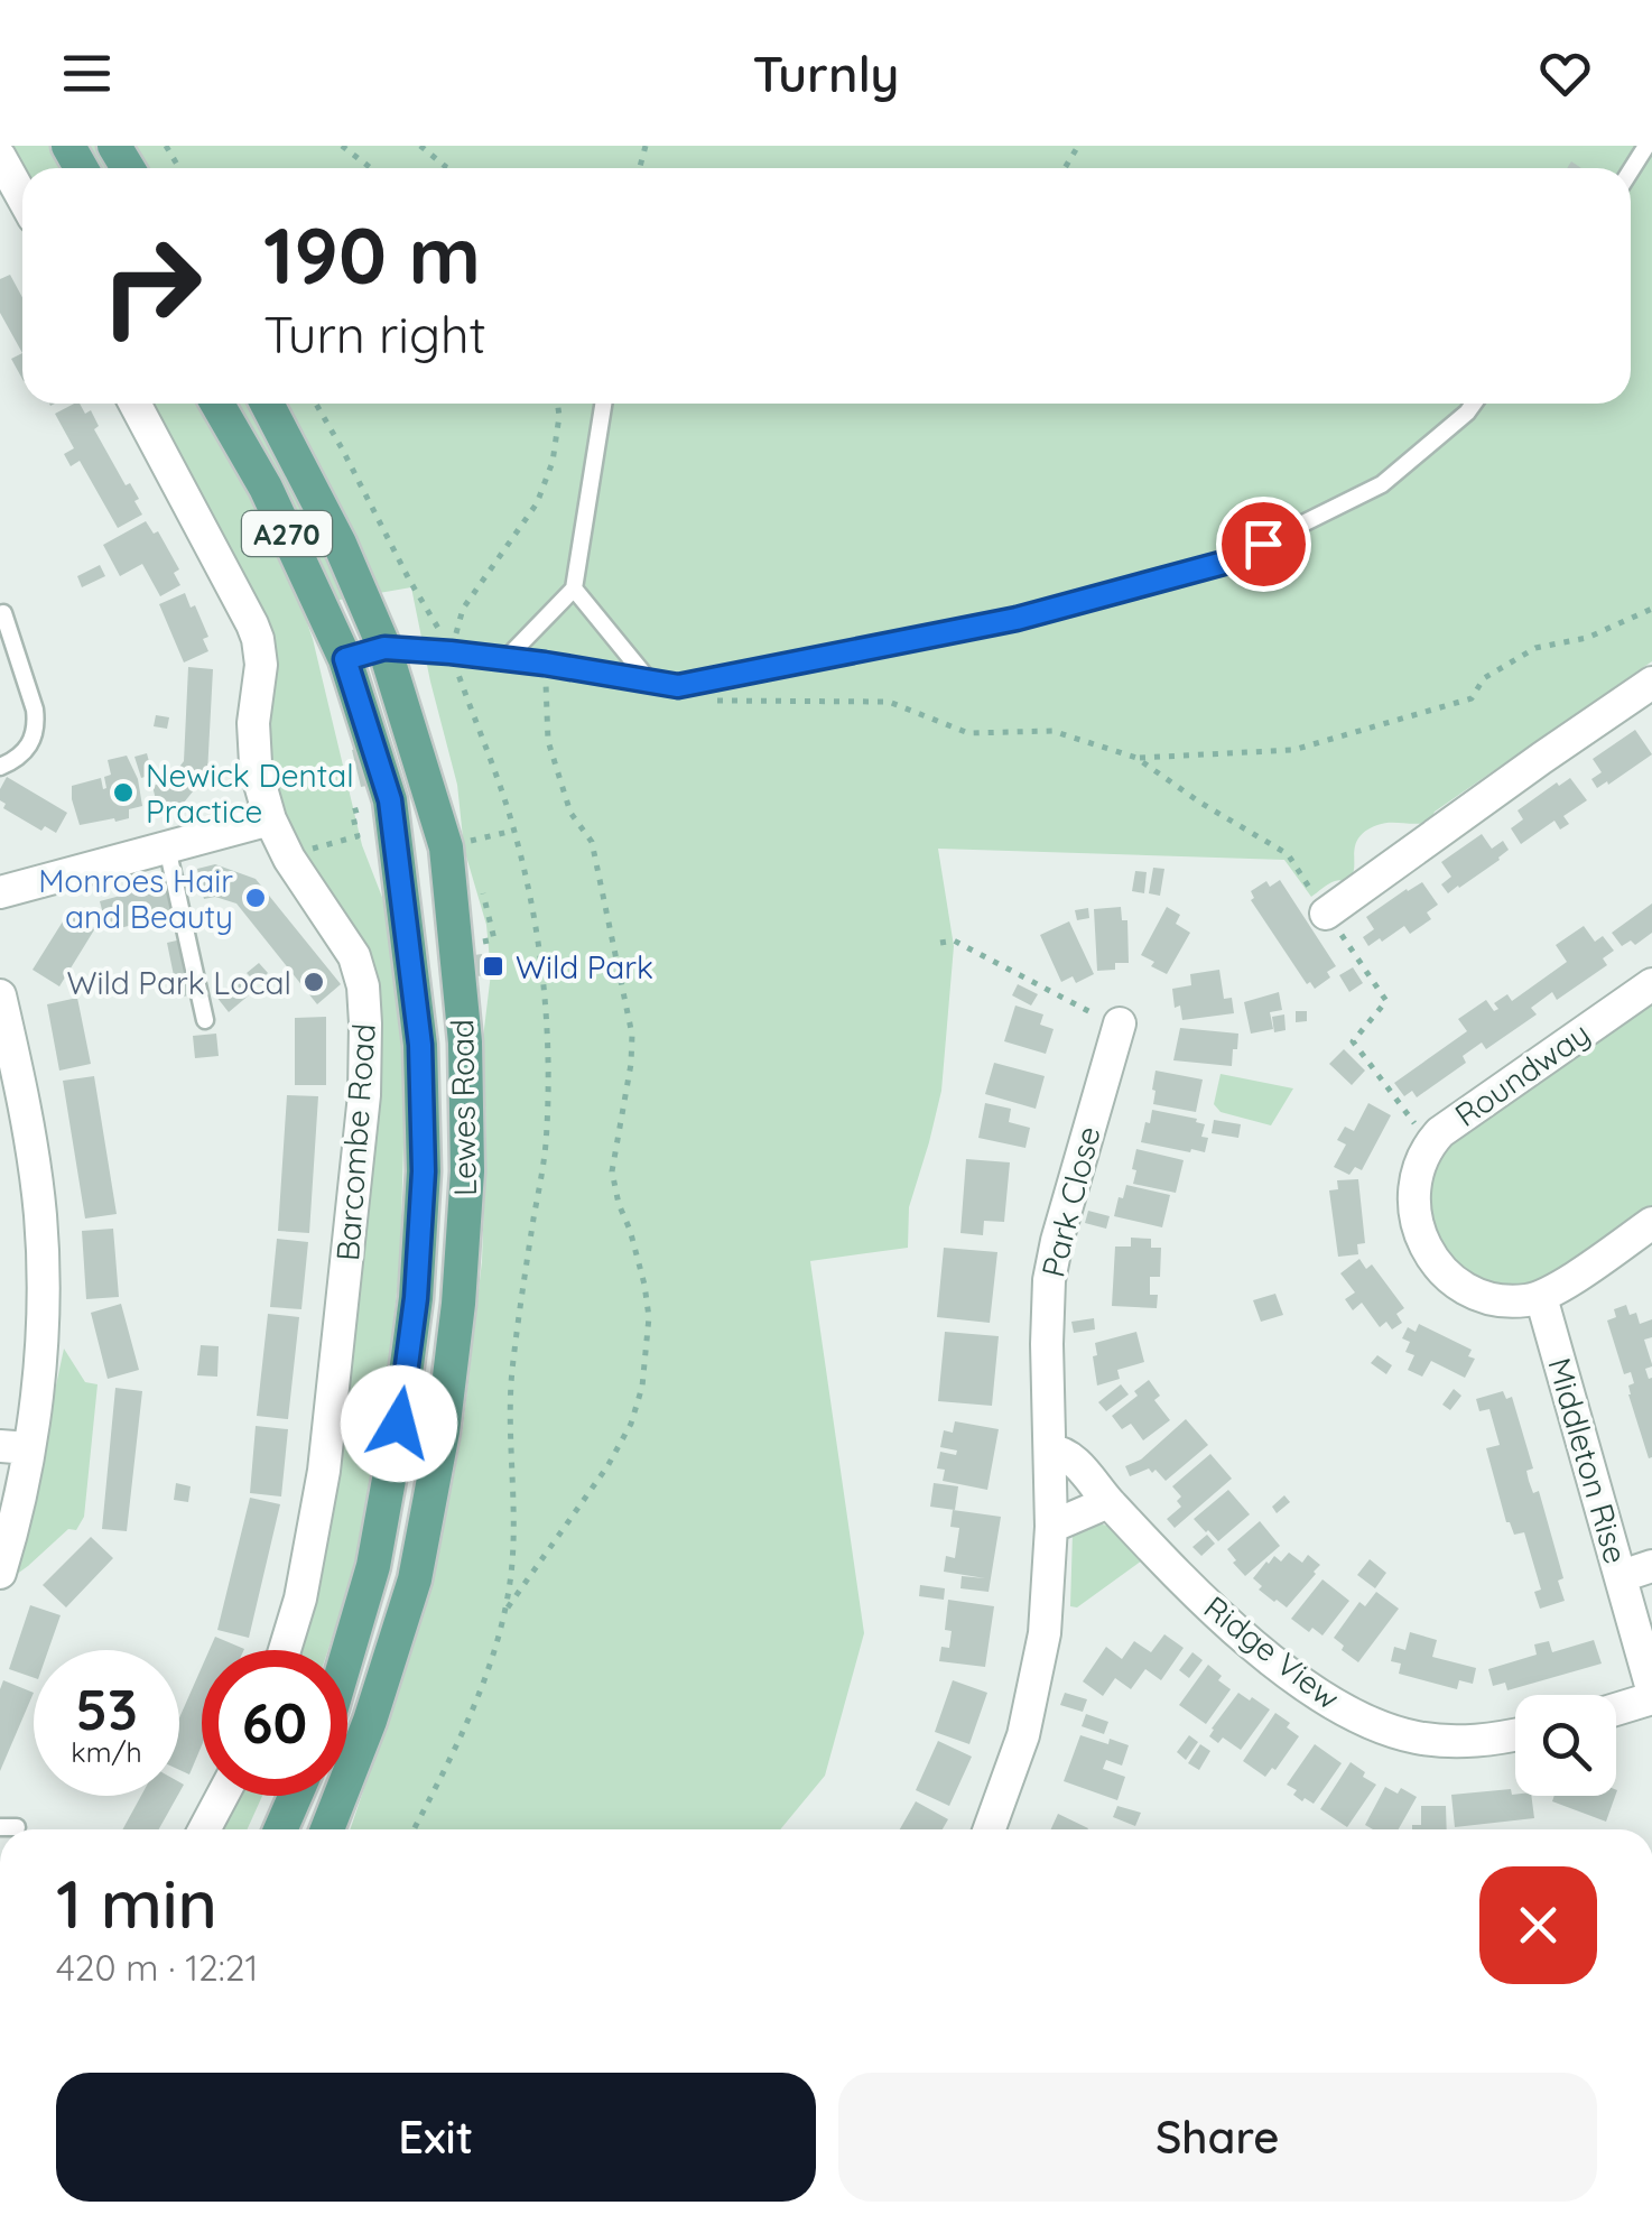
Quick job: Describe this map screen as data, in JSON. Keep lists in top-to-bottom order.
{
  "streets": {
    "main road": ["A270", "Lewes Road"],
    "street": [
      "Roundway",
      "Barcombe Road",
      "Park Close",
      "Middleton Rise",
      "Ridge View"
    ]
  },
  "crossings": [
    ["Roundway", "Middleton Rise"],
    ["Park Close", "Ridge View"]
  ],
  "places": {
    "other": ["Newick Dental Practice", "Monroes Hair and Beauty", "Wild Park Local"],
    "transit": ["Wild Park"]
  },
  "page": {
    "header": "Turnly",
    "turn": ["190 m", "Turn right"],
    "speed": "53 km/h",
    "limit": "60",
    "heading": ["1 min", "420 m · 12:21"],
    "buttons": ["Exit", "Share"]
  }
}
